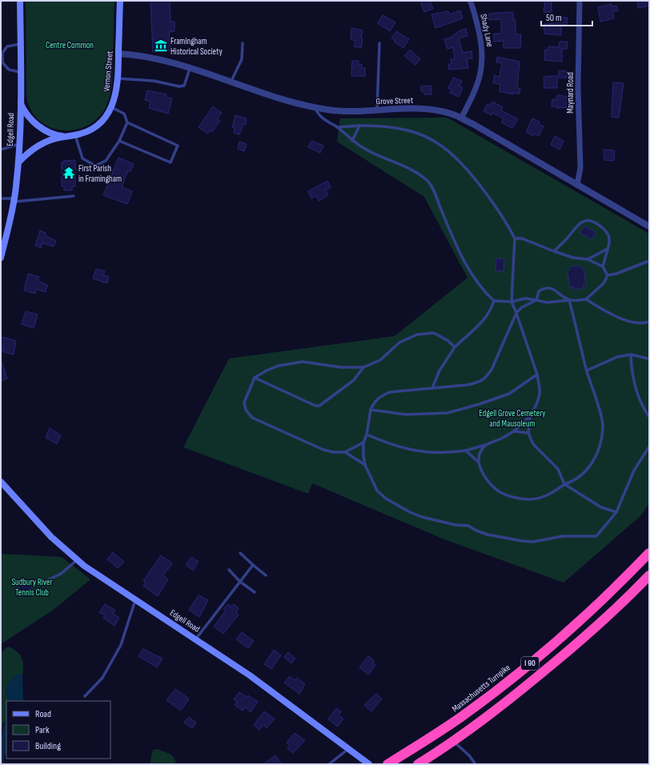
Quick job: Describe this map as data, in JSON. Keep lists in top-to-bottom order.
{
  "streets": {
    "highway": ["I 90", "Massachusetts Turnpike"],
    "main road": ["Vernon Street", "Edgell Road"],
    "street": ["Shady Lane", "Maynard Road", "Grove Street"]
  },
  "crossings": [
    ["Shady Lane", "Grove Street"],
    ["Vernon Street", "Grove Street"],
    ["Vernon Street", "Edgell Road"],
    ["Maynard Road", "Grove Street"]
  ],
  "parks": ["Centre Common", "Edgell Grove Cemetery and Mausoleum", "Sudbury River Tennis Club"],
  "places": {
    "museum": ["Framingham Historical Society"],
    "temple": ["First Parish in Framingham"]
  },
  "legend": ["Road", "Park", "Building"],
  "scale_bar": "50 m"
}
